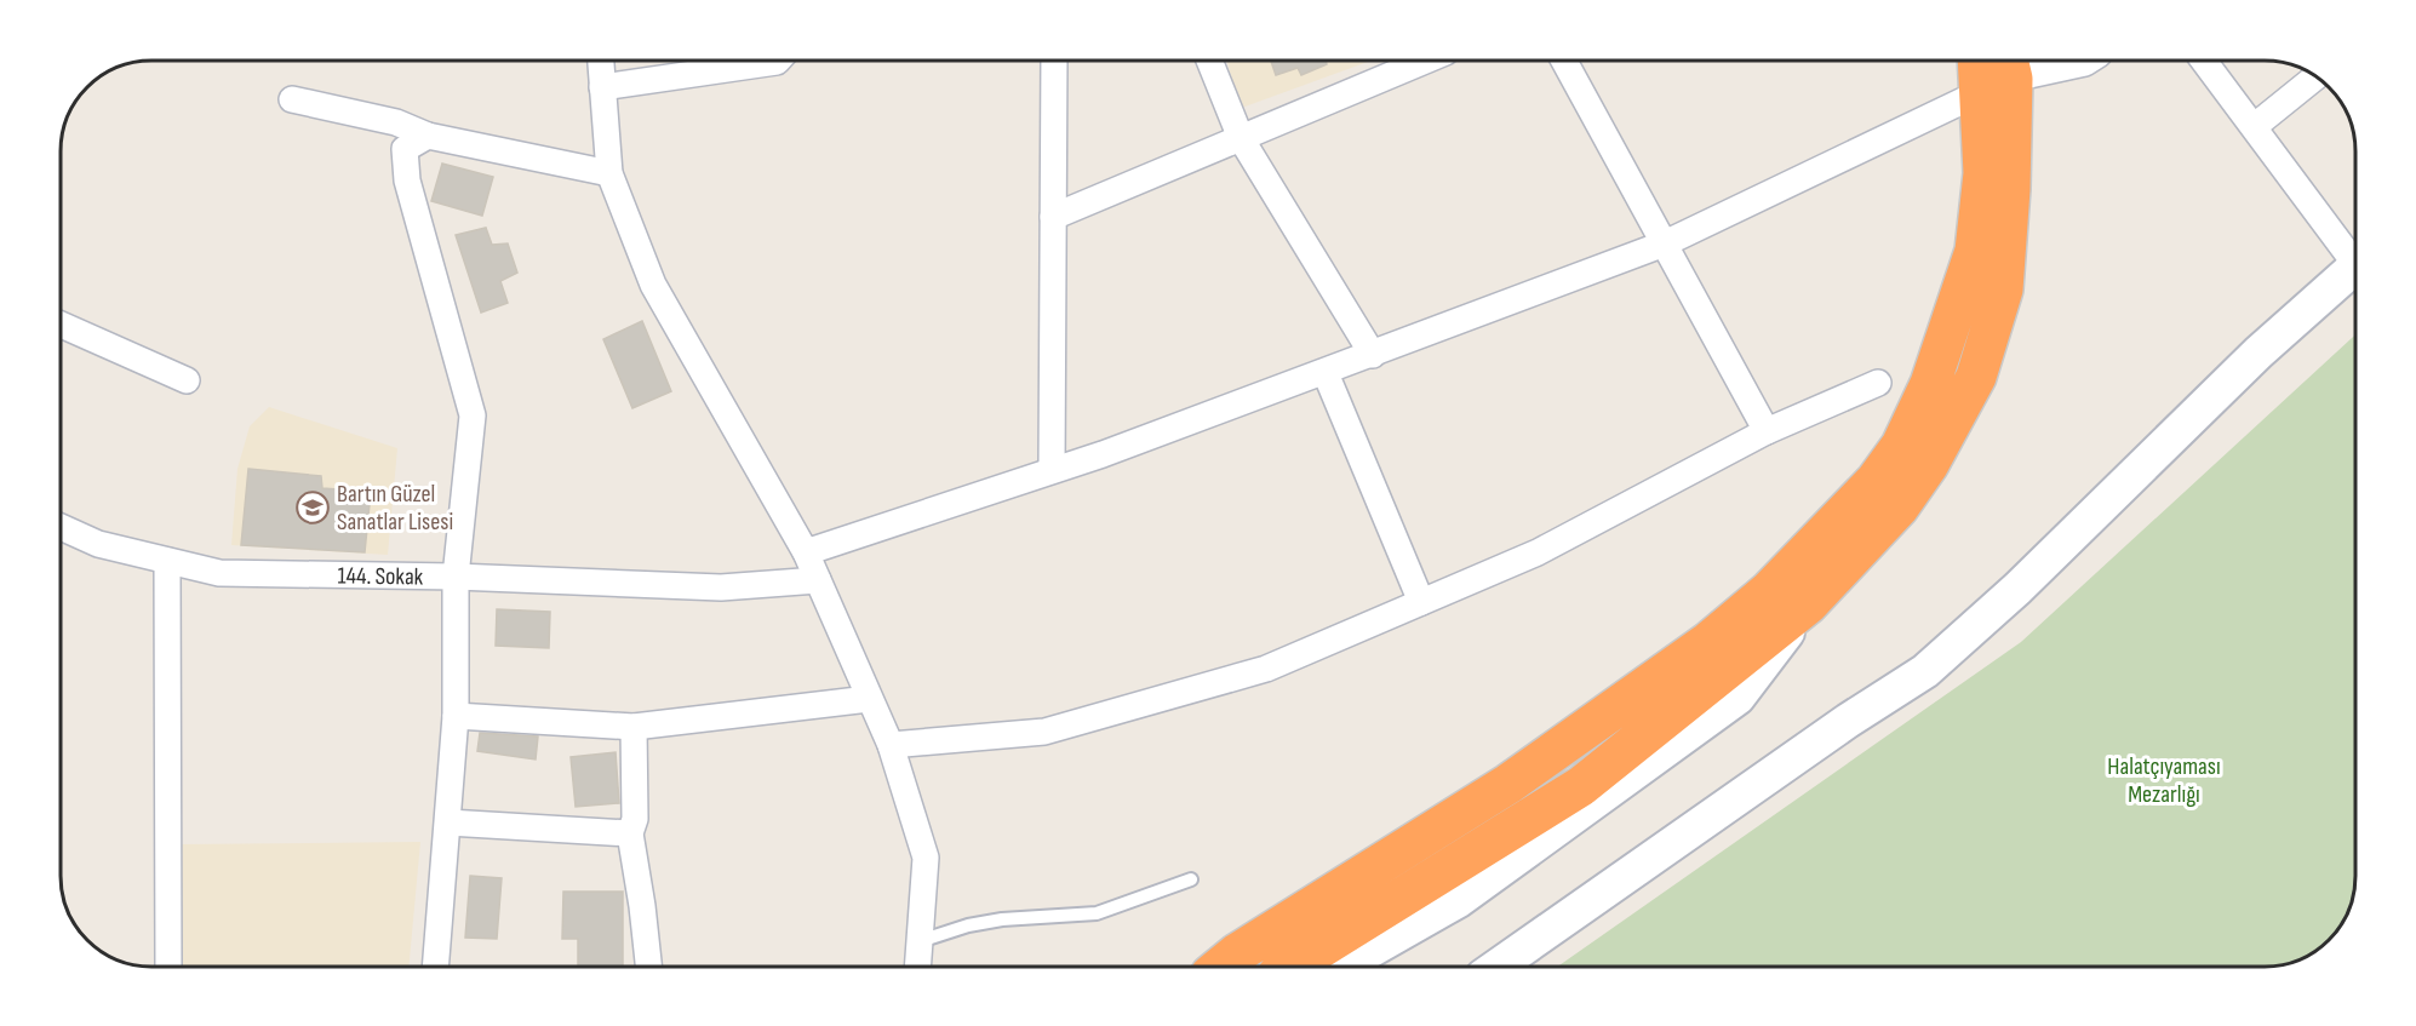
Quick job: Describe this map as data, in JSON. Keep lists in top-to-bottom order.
{
  "streets": {
    "street": ["144. Sokak"]
  },
  "parks": ["Halatçıyaması Mezarlığı"],
  "places": {
    "school or university": ["Bartın Güzel Sanatlar Lisesi"]
  }
}
